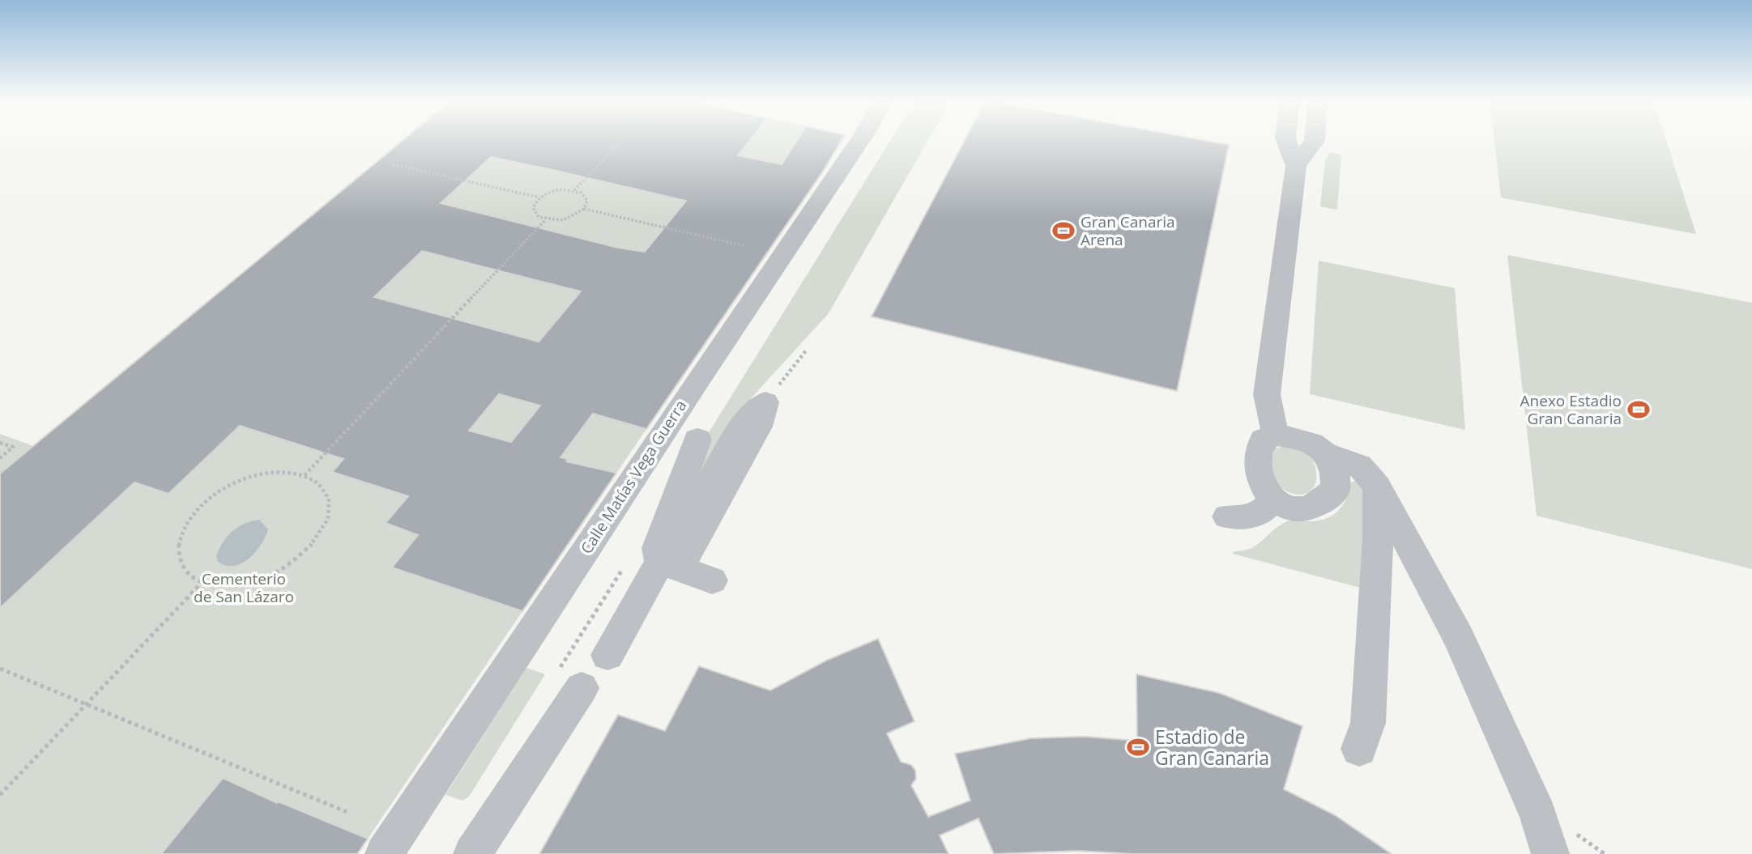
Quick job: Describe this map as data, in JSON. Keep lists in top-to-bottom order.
{
  "streets": {
    "street": ["Calle Matías Vega Guerra"]
  },
  "parks": ["Cementerio de San Lázaro"],
  "places": {
    "sports": ["Gran Canaria Arena", "Anexo Estadio Gran Canaria", "Estadio de Gran Canaria"]
  }
}
